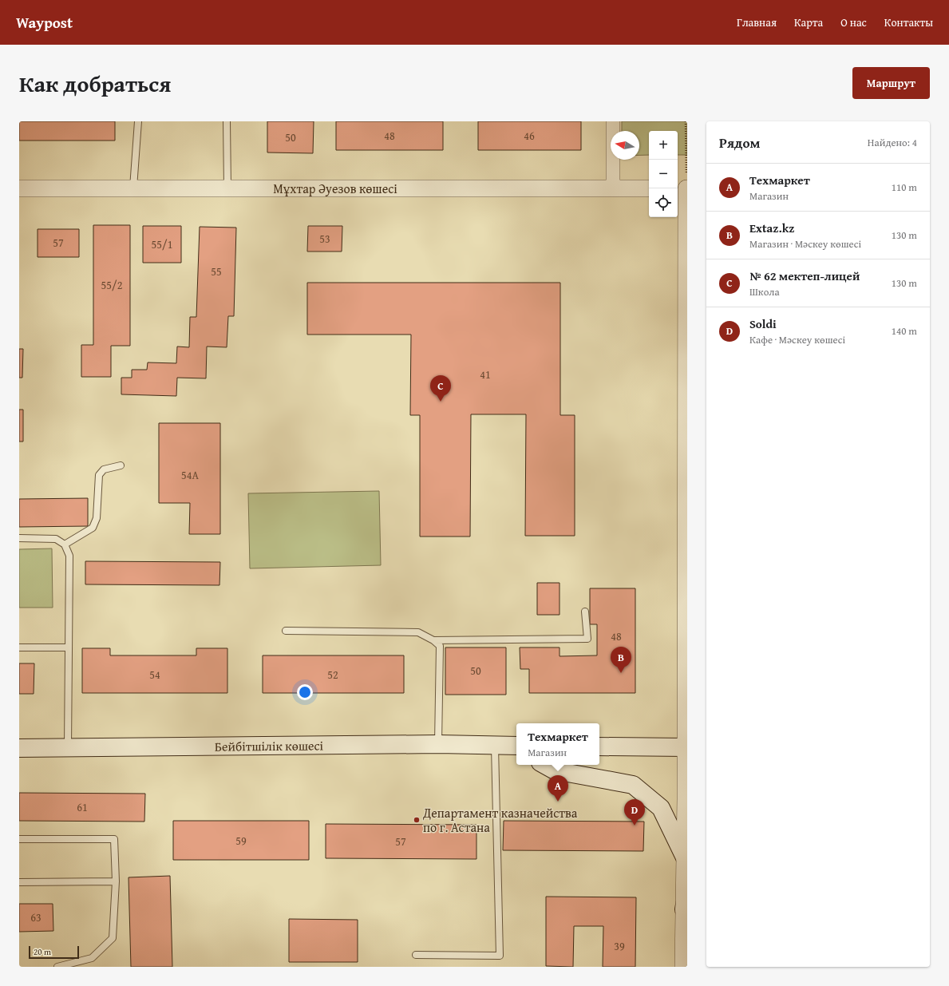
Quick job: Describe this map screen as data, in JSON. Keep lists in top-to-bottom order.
{
  "streets": {
    "main road": ["Бейбітшілік көшесі"],
    "street": ["Мұхтар Әуезов көшесі"]
  },
  "places": ["Департамент казначейства по г. Астана"],
  "house_numbers": [
    "48",
    "46",
    "50",
    "53",
    "57",
    "55/1",
    "55",
    "55/2",
    "41",
    "54А",
    "48",
    "50",
    "54",
    "52",
    "61",
    "59",
    "57",
    "63",
    "39"
  ],
  "scale_bar": "20 m",
  "north": "left",
  "page": {
    "header": "Waypost",
    "nav": [
      "Главная",
      "Карта",
      "О нас",
      "Контакты"
    ],
    "title": "Как добраться",
    "buttons": "Маршрут",
    "heading": ["Рядом", "Найдено: 4"],
    "map_buttons": ["+", "−"],
    "list": [
      {
        "mark": "A",
        "name": "Техмаркет",
        "note": "Магазин",
        "value": "110 m"
      },
      {
        "mark": "B",
        "name": "Extaz.kz",
        "note": "Магазин · Мәскеу көшесі",
        "value": "130 m"
      },
      {
        "mark": "C",
        "name": "№ 62 мектеп-лицей",
        "note": "Школа",
        "value": "130 m"
      },
      {
        "mark": "D",
        "name": "Soldi",
        "note": "Кафе · Мәскеу көшесі",
        "value": "140 m"
      }
    ],
    "pins": [
      "C",
      "B",
      "A",
      "D"
    ],
    "popup": ["Техмаркет", "Магазин"],
    "scale": "20 m"
  }
}
